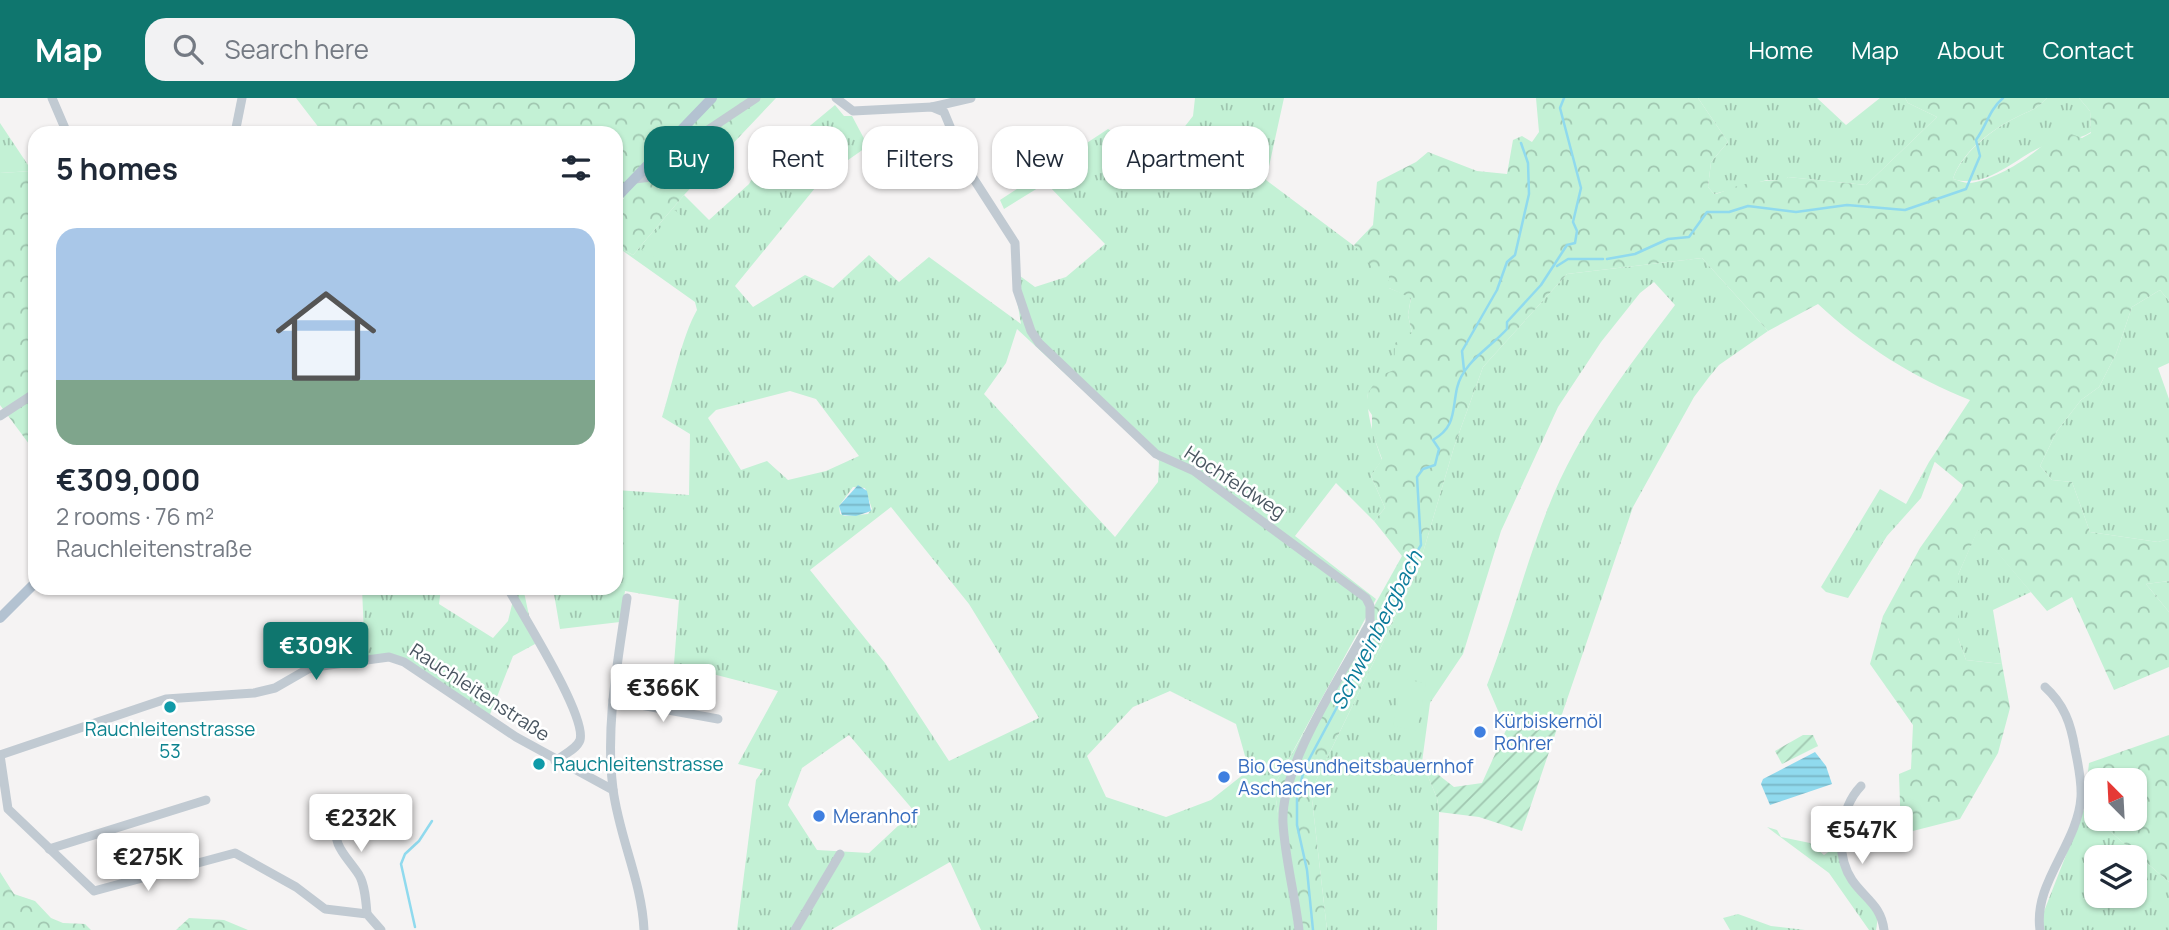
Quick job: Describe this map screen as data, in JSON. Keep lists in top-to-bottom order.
{
  "streets": {
    "street": ["Hochfeldweg", "Rauchleitenstraße"]
  },
  "water": ["Schweinbergbach"],
  "places": [
    "Rauchleitenstrasse 53",
    "Kürbiskernöl Rohrer",
    "Rauchleitenstrasse",
    "Bio Gesundheitsbauernhof Aschacher",
    "Meranhof"
  ],
  "north": "top left",
  "page": {
    "header": "Map",
    "search": "Search here",
    "nav": [
      "Home",
      "Map",
      "About",
      "Contact"
    ],
    "chip": [
      "Buy",
      "Rent",
      "Filters",
      "New",
      "Apartment"
    ],
    "heading": "5 homes",
    "list": [
      {
        "name": "€309,000",
        "note": "2 rooms · 76 m² · Rauchleitenstraße"
      }
    ],
    "price": [
      "€309K",
      "€366K",
      "€232K",
      "€547K",
      "€275K"
    ]
  }
}
